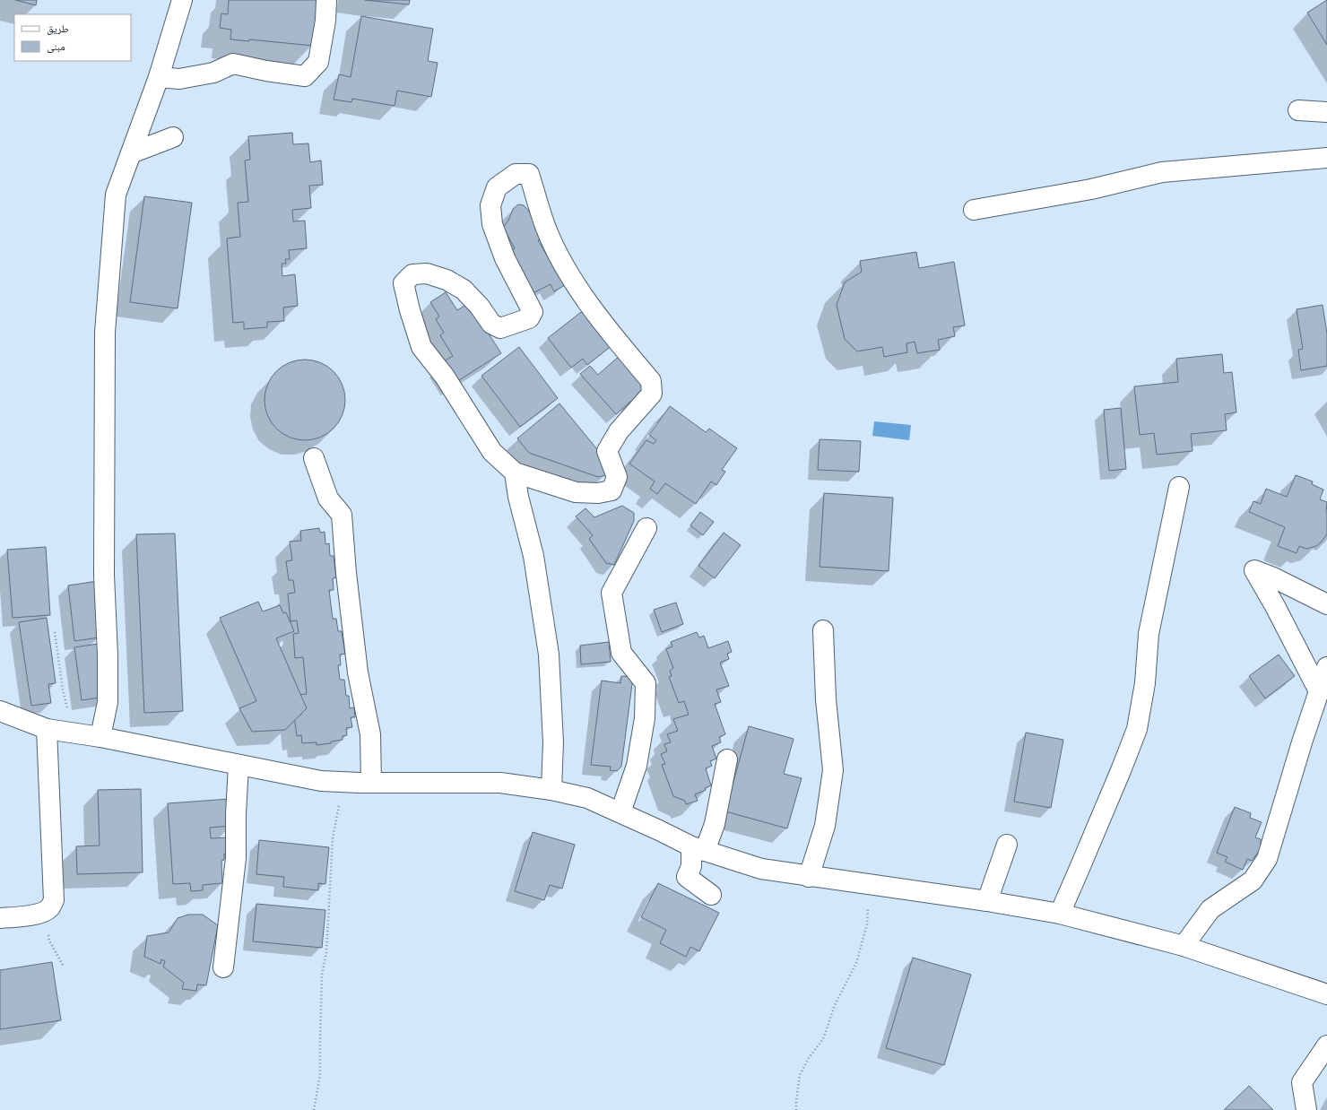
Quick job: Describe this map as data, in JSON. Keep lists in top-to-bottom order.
{
  "legend": ["طريق", "مبنى"]
}
